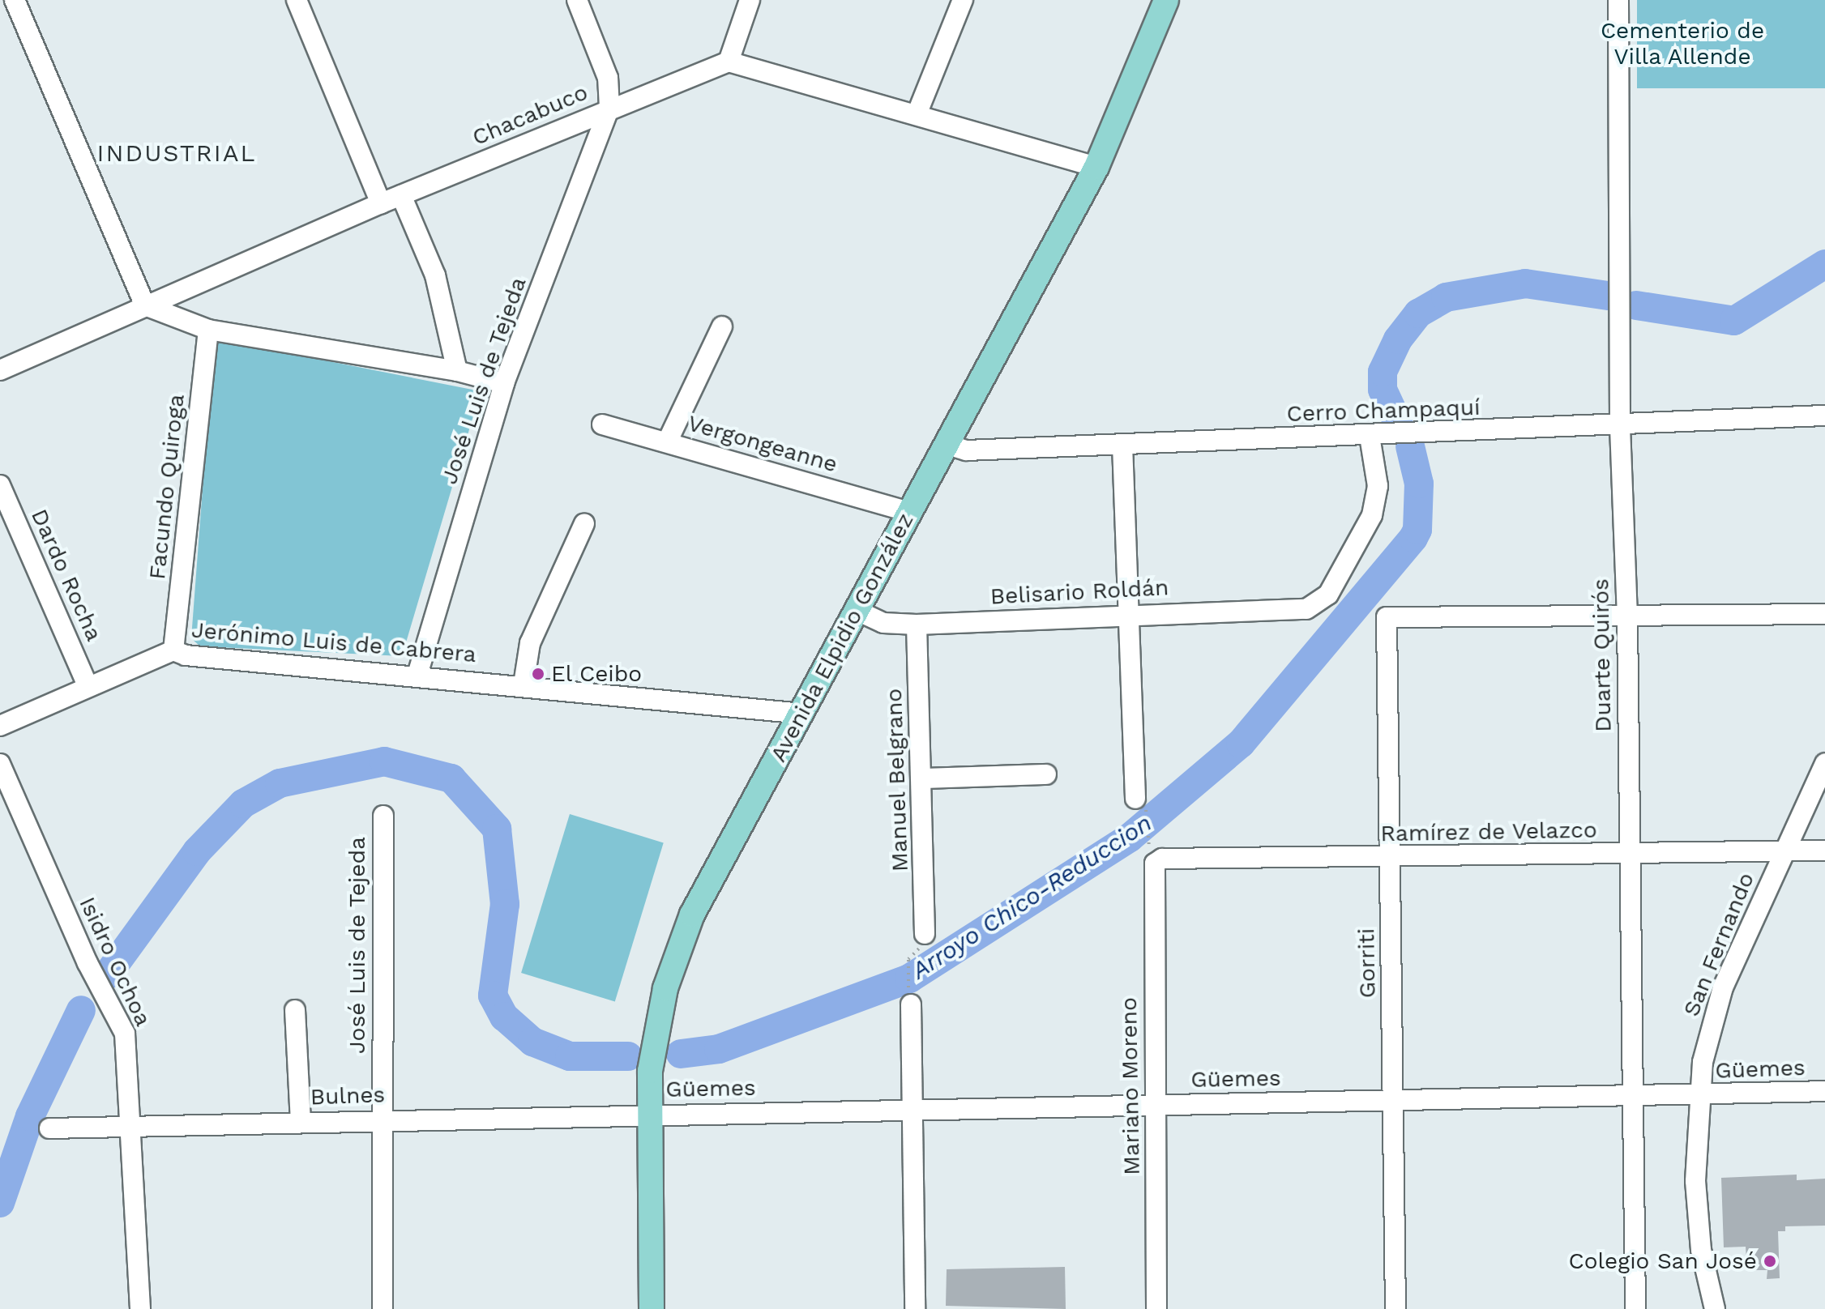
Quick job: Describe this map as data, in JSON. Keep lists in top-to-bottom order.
{
  "streets": {
    "main road": ["Avenida Elpidio González"],
    "street": [
      "Chacabuco",
      "José Luis de Tejeda",
      "Cerro Champaquí",
      "Vergongeanne",
      "Facundo Quiroga",
      "Dardo Rocha",
      "Belisario Roldán",
      "Jerónimo Luis de Cabrera",
      "Duarte Quirós",
      "Manuel Belgrano",
      "Ramírez de Velazco",
      "San Fernando",
      "Isidro Ochoa",
      "Gorriti",
      "Güemes",
      "Mariano Moreno",
      "Bulnes"
    ]
  },
  "crossings": [
    ["Chacabuco", "José Luis de Tejeda"],
    ["José Luis de Tejeda", "Jerónimo Luis de Cabrera"],
    ["José Luis de Tejeda", "Bulnes"],
    ["Cerro Champaquí", "Belisario Roldán"],
    ["Cerro Champaquí", "Avenida Elpidio González"],
    ["Cerro Champaquí", "Duarte Quirós"],
    ["Vergongeanne", "Avenida Elpidio González"],
    ["Facundo Quiroga", "Jerónimo Luis de Cabrera"],
    ["Dardo Rocha", "Jerónimo Luis de Cabrera"],
    ["Belisario Roldán", "Avenida Elpidio González"],
    ["Belisario Roldán", "Manuel Belgrano"],
    ["Avenida Elpidio González", "Jerónimo Luis de Cabrera"],
    ["Avenida Elpidio González", "Güemes"],
    ["Avenida Elpidio González", "Bulnes"],
    ["Duarte Quirós", "Ramírez de Velazco"],
    ["Duarte Quirós", "Gorriti"],
    ["Duarte Quirós", "Güemes"],
    ["Ramírez de Velazco", "San Fernando"],
    ["Ramírez de Velazco", "Gorriti"],
    ["Ramírez de Velazco", "Mariano Moreno"],
    ["San Fernando", "Güemes"],
    ["Isidro Ochoa", "Bulnes"],
    ["Gorriti", "Güemes"],
    ["Güemes", "Mariano Moreno"],
    ["Güemes", "Bulnes"]
  ],
  "districts": ["INDUSTRIAL"],
  "water": ["Arroyo Chico-Reduccion"],
  "parks": ["Cementerio de Villa Allende"],
  "places": ["El Ceibo", "Colegio San José"]
}
